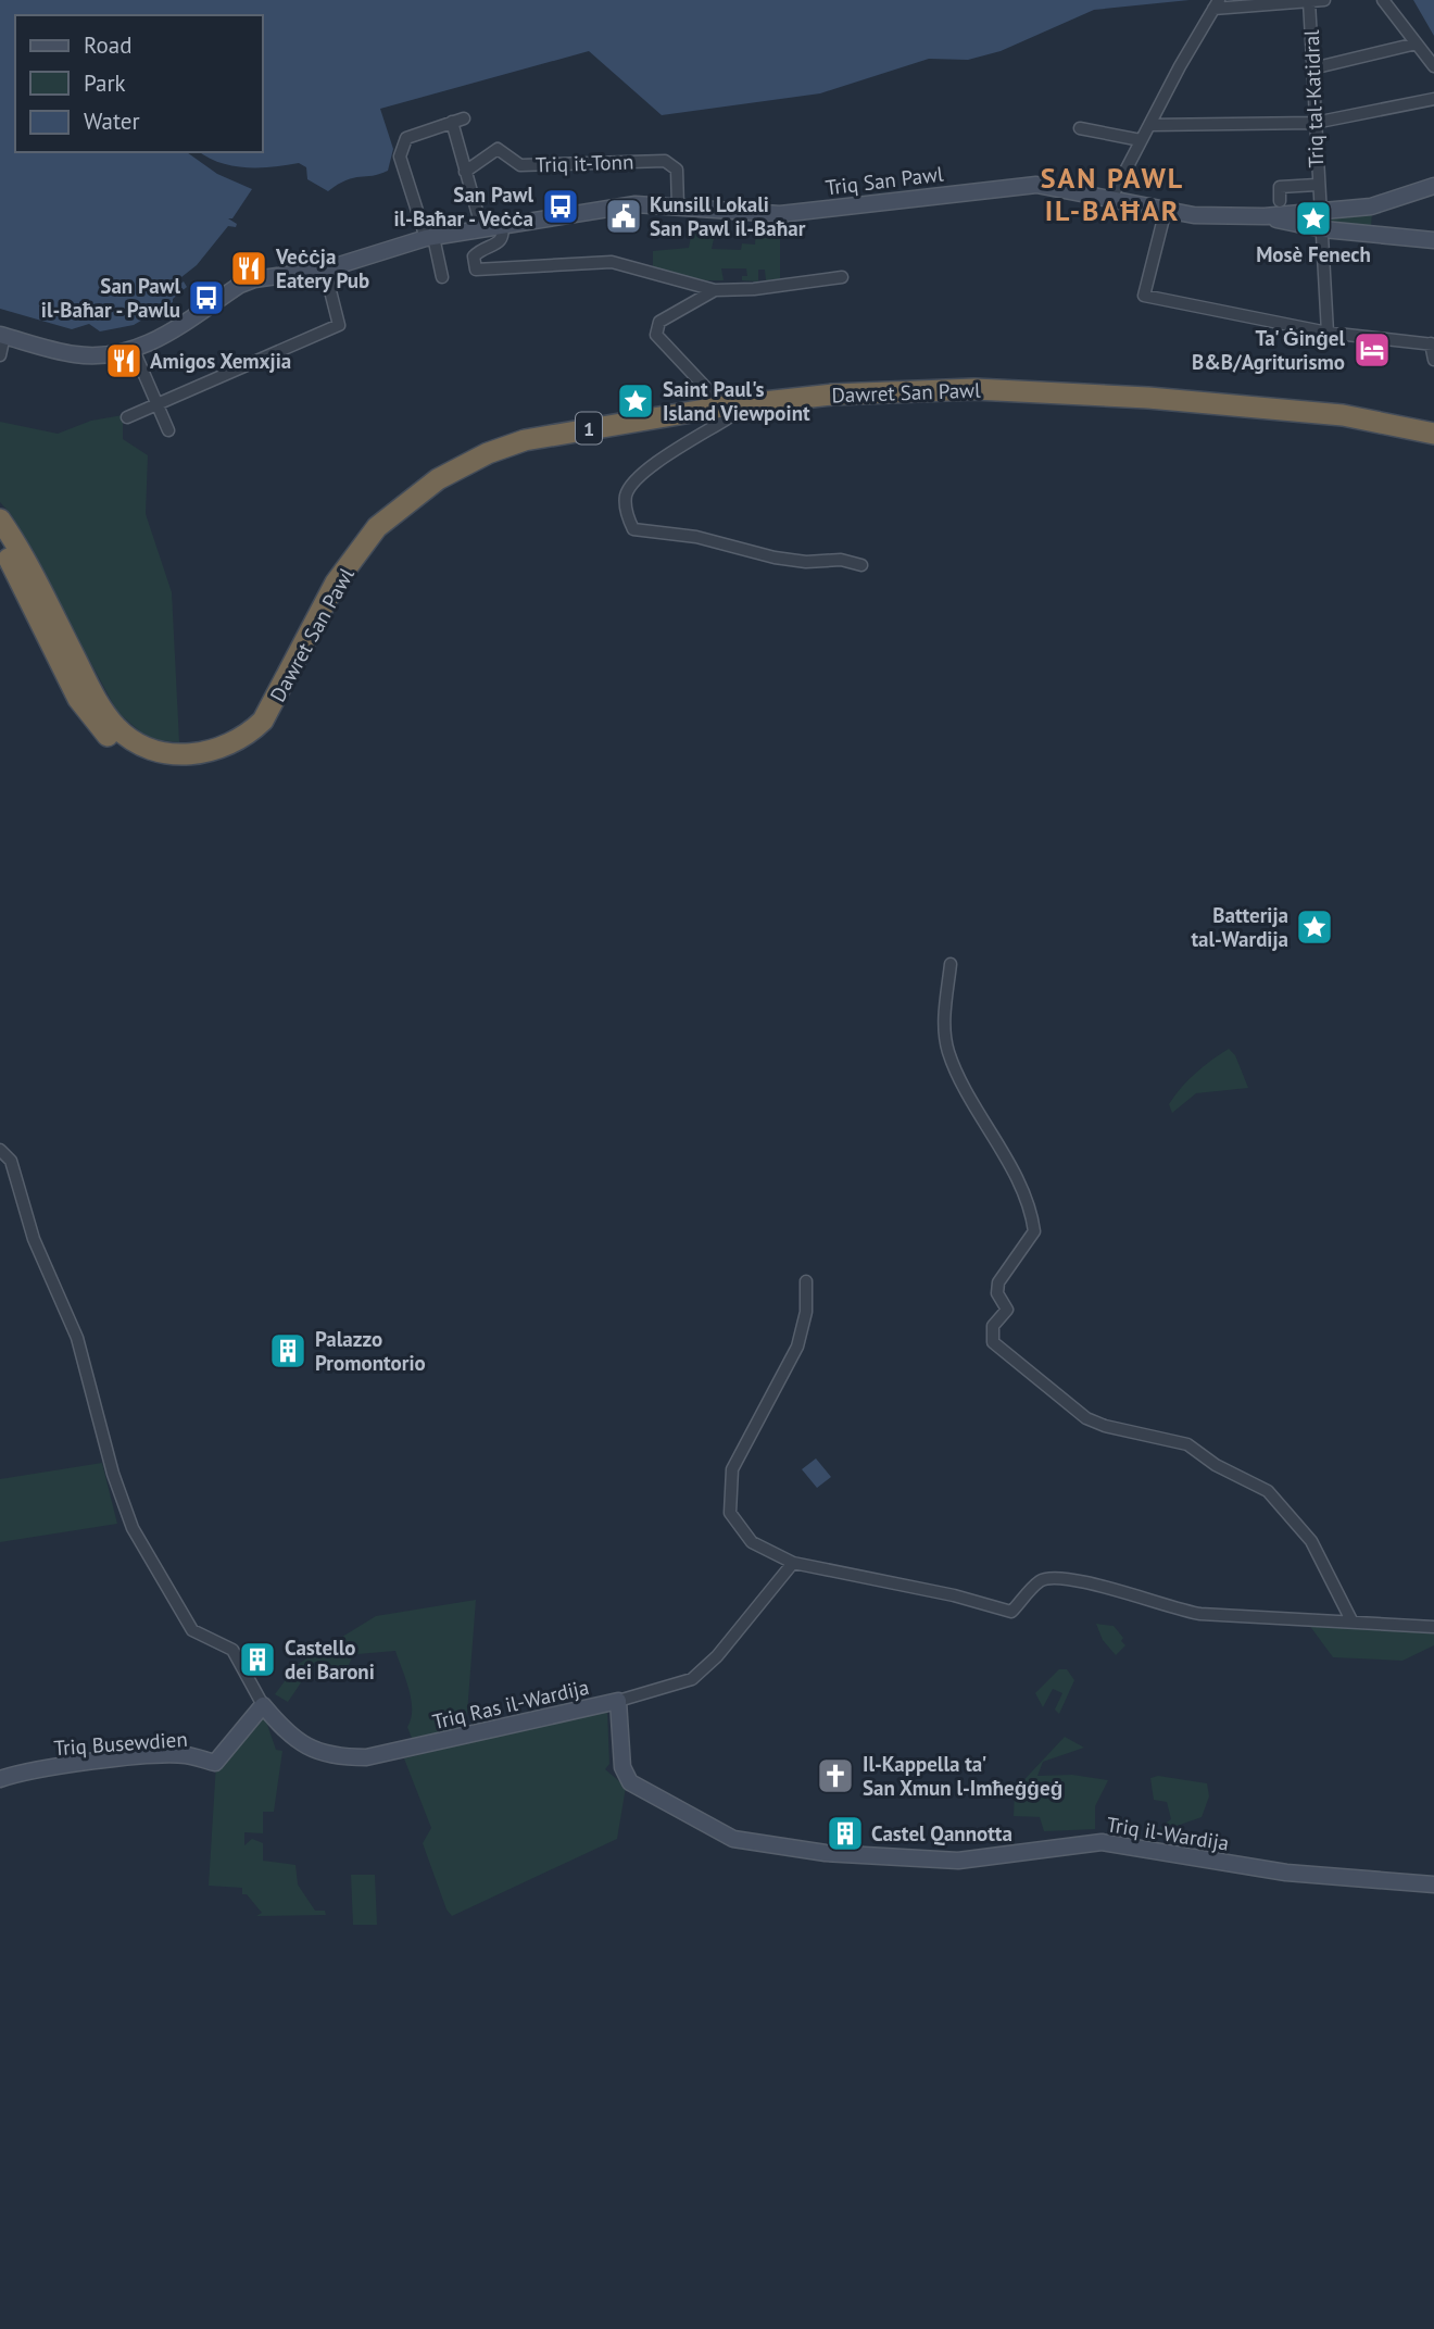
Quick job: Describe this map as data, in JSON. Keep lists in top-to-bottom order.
{
  "streets": {
    "highway": ["Dawret San Pawl", "1"],
    "street": [
      "Triq tal-Katidral",
      "Triq it-Tonn",
      "Triq San Pawl",
      "Triq Ras il-Wardija",
      "Triq Busewdien",
      "Triq il-Wardija"
    ]
  },
  "crossings": [
    ["Triq tal-Katidral", "Triq San Pawl"],
    ["Triq it-Tonn", "Triq San Pawl"],
    ["Triq Ras il-Wardija", "Triq Busewdien"],
    ["Triq Ras il-Wardija", "Triq il-Wardija"]
  ],
  "districts": ["SAN PAWL IL-BAĦAR"],
  "places": {
    "bus stop": ["San Pawl il-Baħar - Veċċa", "San Pawl il-Baħar - Pawlu"],
    "public building": ["Kunsill Lokali San Pawl il-Baħar"],
    "place": ["Mosè Fenech", "Saint Paul's Island Viewpoint", "Batterija tal-Wardija"],
    "restaurant": ["Veċċja Eatery Pub", "Amigos Xemxjia"],
    "hotel": ["Ta' Ġinġel B&B/Agriturismo"],
    "building": ["Palazzo Promontorio", "Castello dei Baroni", "Castel Qannotta"],
    "church": ["Il-Kappella ta' San Xmun l-Imħeġġeġ"]
  },
  "legend": ["Road", "Park", "Water"]
}
